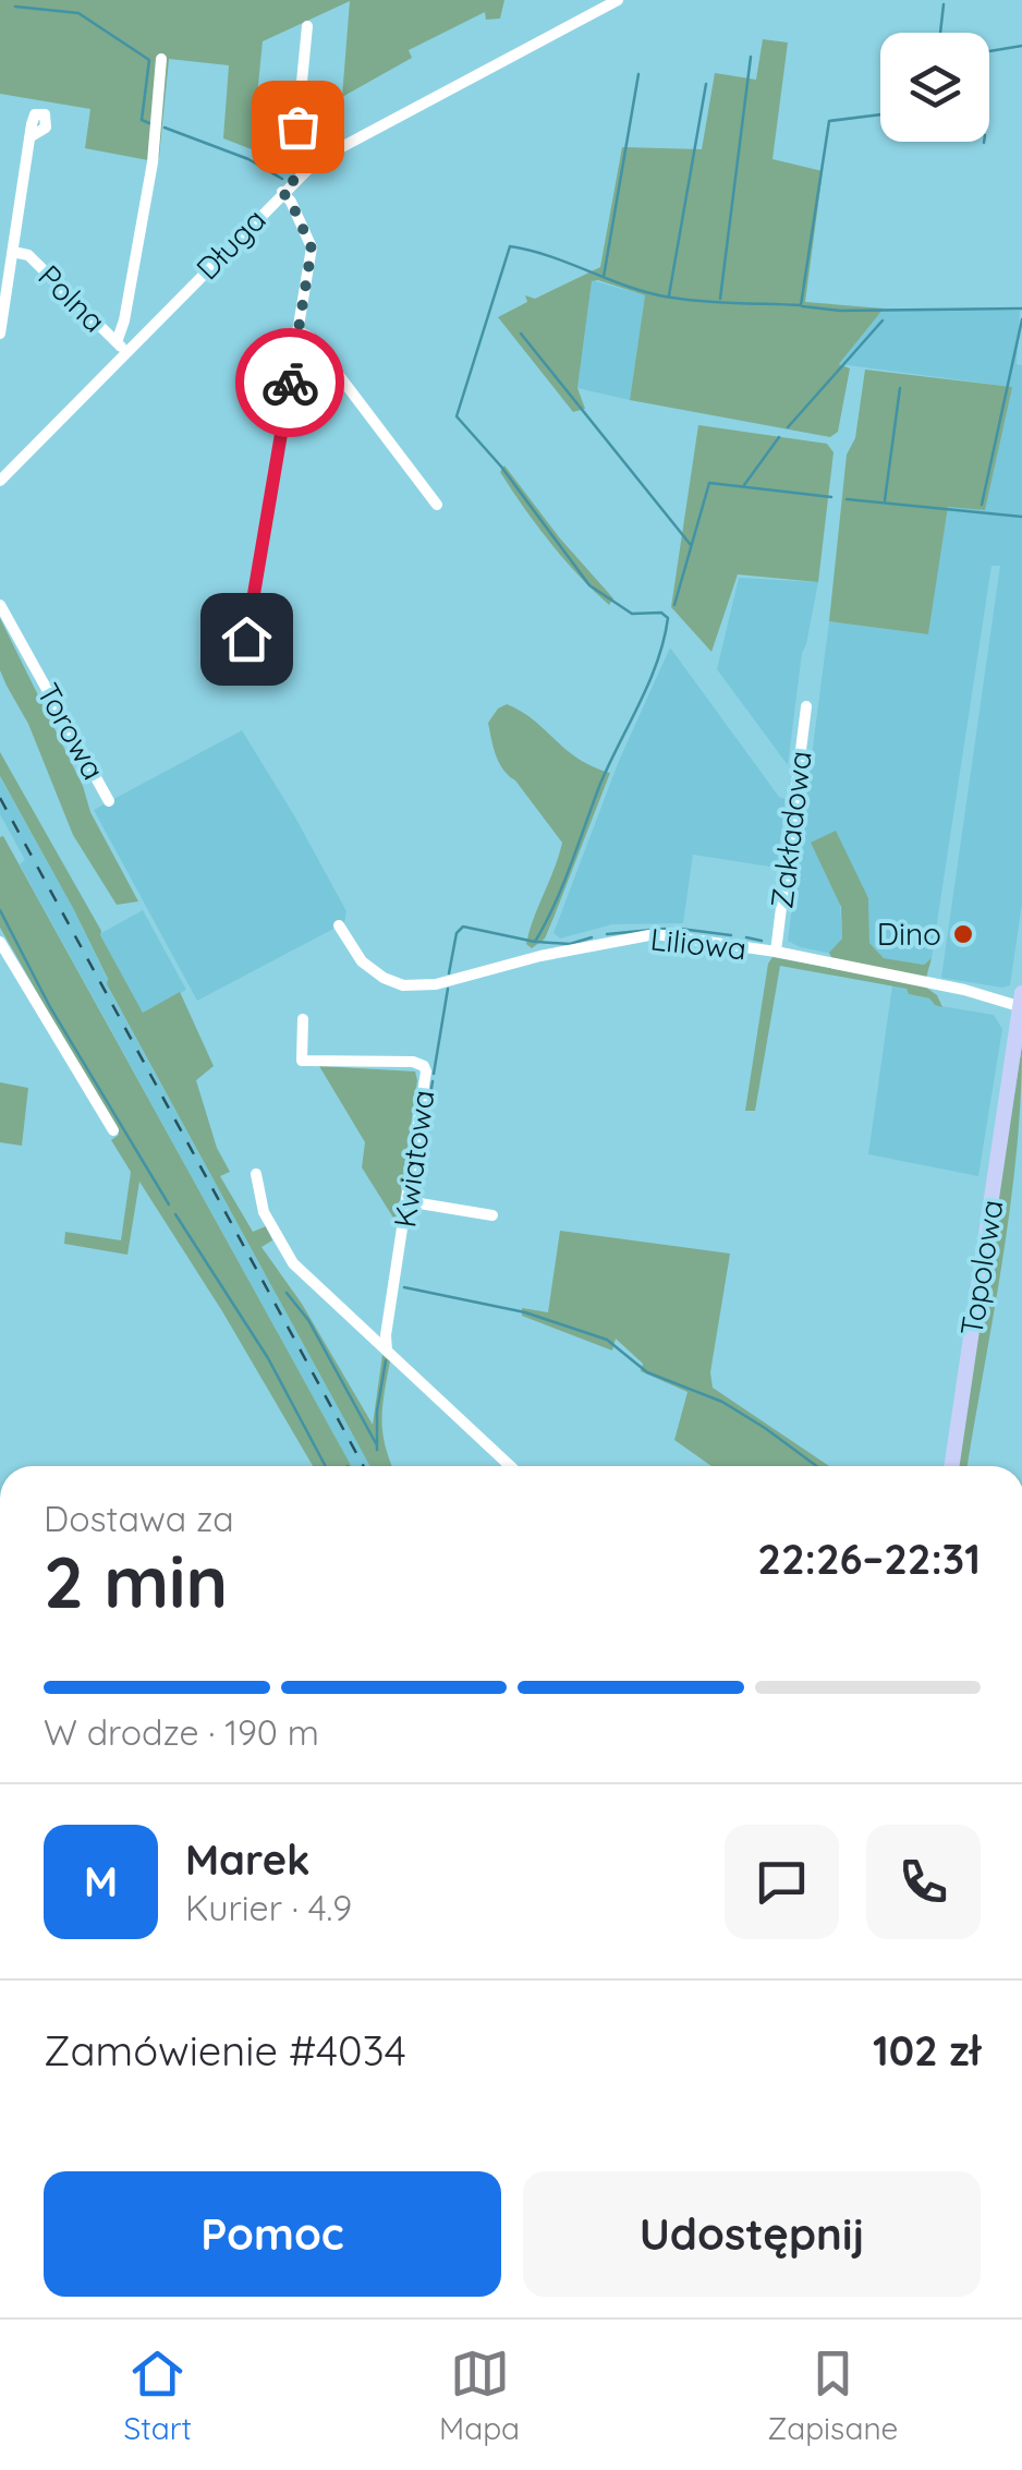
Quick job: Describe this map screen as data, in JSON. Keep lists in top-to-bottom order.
{
  "streets": {
    "main road": ["Topolowa"],
    "street": [
      "Długa",
      "Polna",
      "Torowa",
      "Zakładowa",
      "Liliowa",
      "Kwiatowa"
    ]
  },
  "crossings": [
    ["Długa", "Polna"],
    ["Zakładowa", "Liliowa"],
    ["Liliowa", "Topolowa"]
  ],
  "places": ["Dino"],
  "page": {
    "heading": ["2 min", "Dostawa za", "22:26–22:31"],
    "panel": [
      "Marek",
      "Kurier · 4.9",
      "Zamówienie #4034",
      "102 zł"
    ],
    "bar": "W drodze · 190 m",
    "round": "M",
    "buttons": ["Pomoc", "Udostępnij"],
    "tabs": ["Start", "Mapa", "Zapisane"]
  }
}
